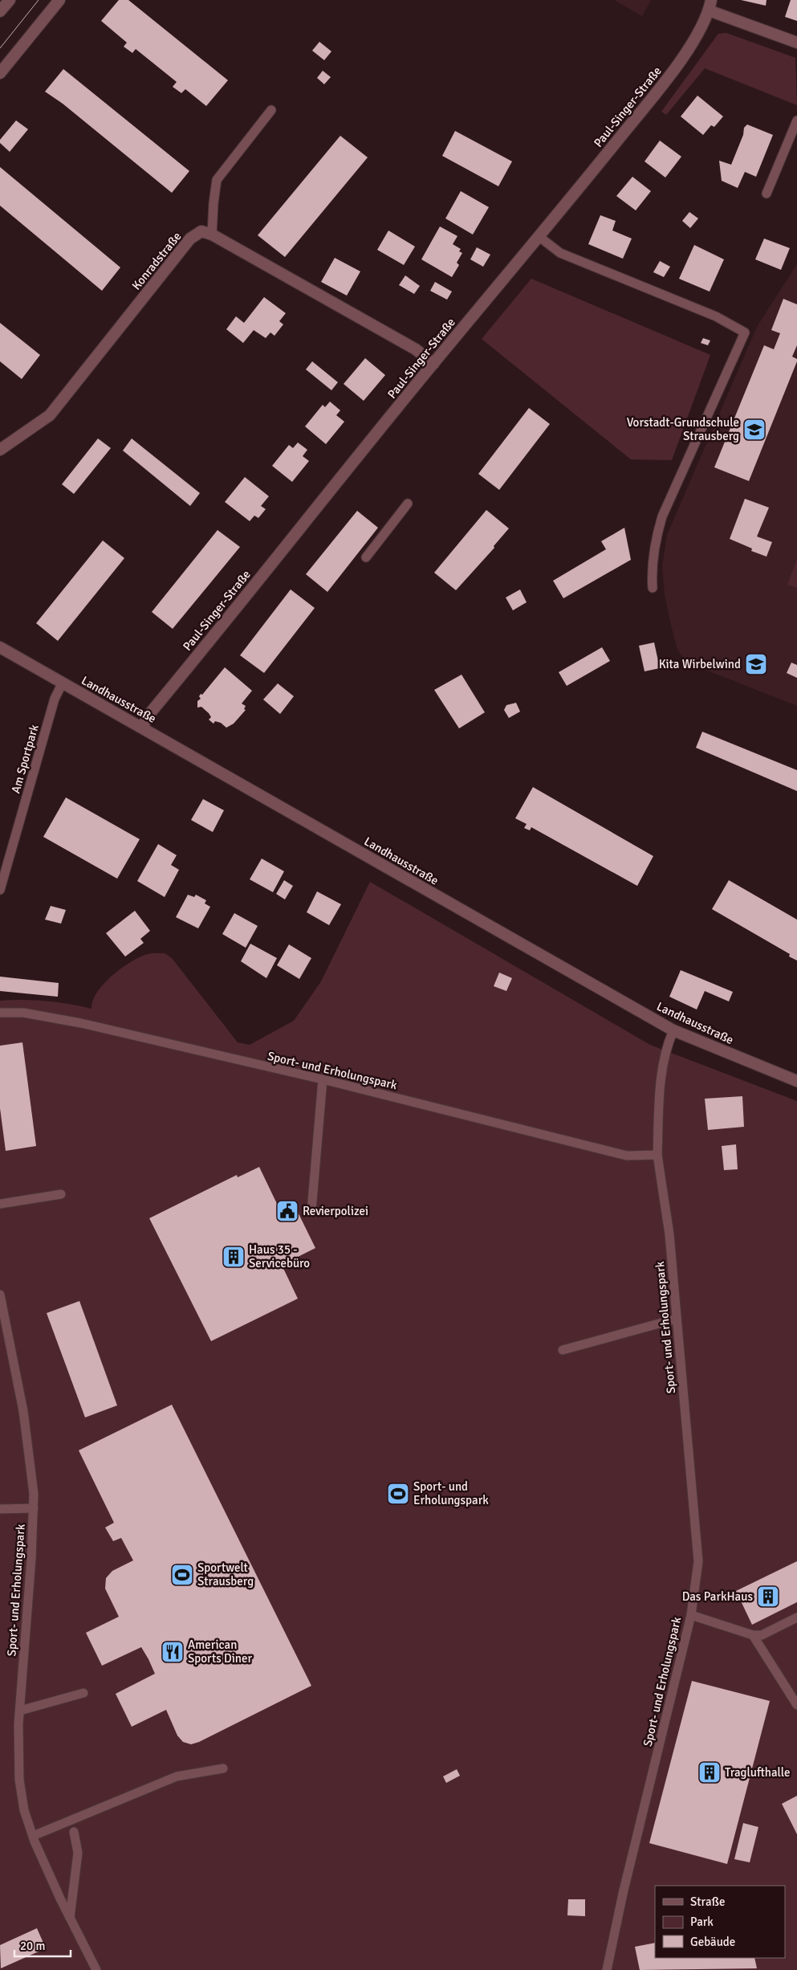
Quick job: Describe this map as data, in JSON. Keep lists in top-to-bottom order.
{
  "streets": {
    "street": ["Paul-Singer-Straße", "Konradstraße", "Landhausstraße"],
    "lane": ["Am Sportpark", "Sport- und Erholungspark"]
  },
  "crossings": [
    ["Paul-Singer-Straße", "Landhausstraße"],
    ["Landhausstraße", "Am Sportpark"],
    ["Landhausstraße", "Sport- und Erholungspark"]
  ],
  "places": {
    "school or university": ["Vorstadt-Grundschule Strausberg", "Kita Wirbelwind"],
    "public building": ["Revierpolizei"],
    "building": ["Haus 35 - Servicebüro", "Das ParkHaus", "Traglufthalle"],
    "sports": ["Sport- und Erholungspark", "Sportwelt Strausberg"],
    "restaurant": ["American Sports Diner"]
  },
  "legend": ["Straße", "Park", "Gebäude"],
  "scale_bar": "20 m"
}
